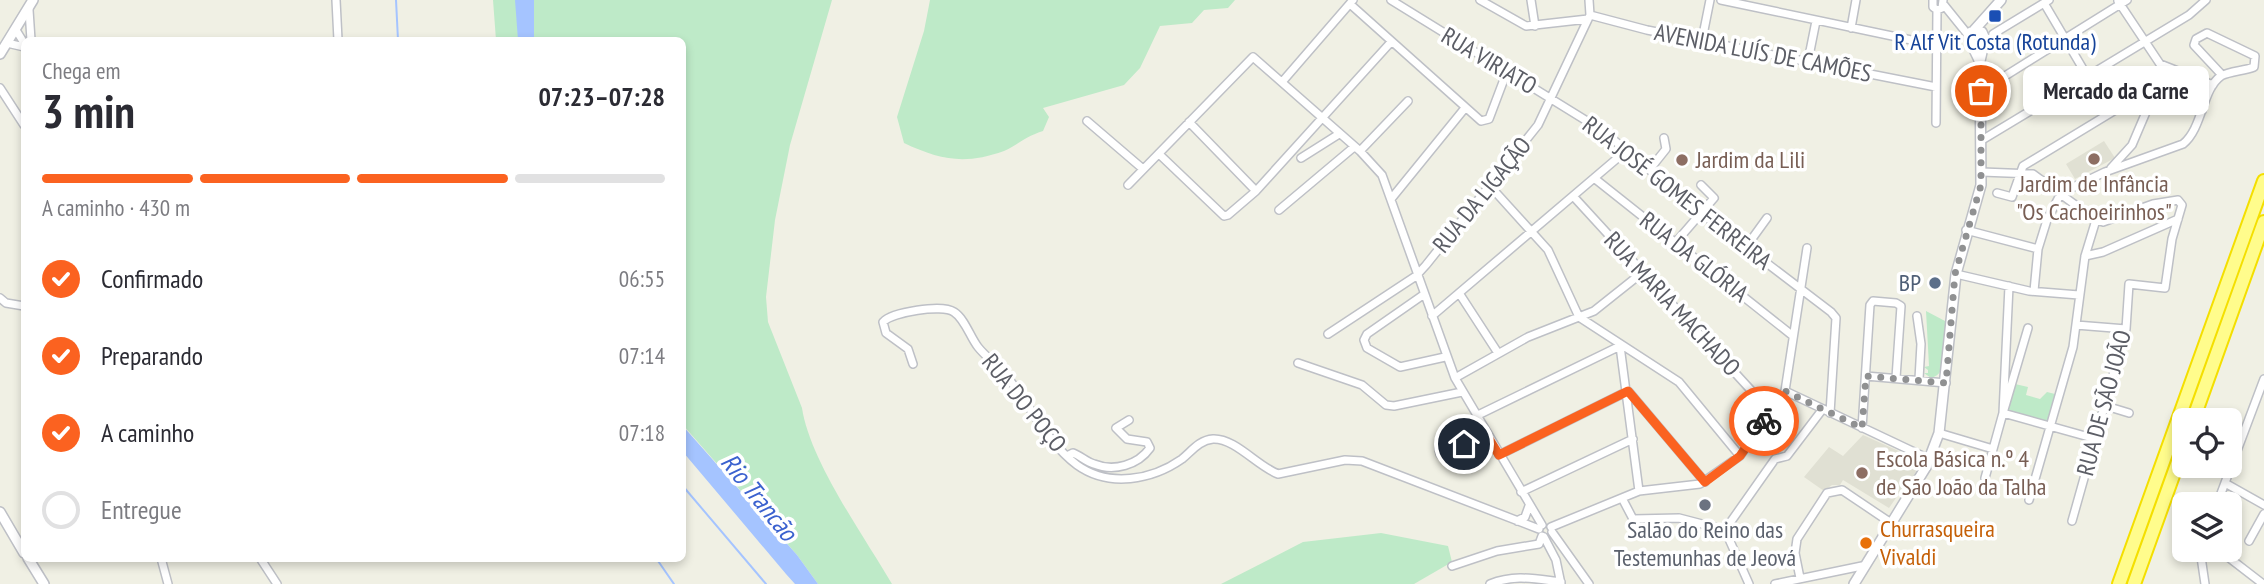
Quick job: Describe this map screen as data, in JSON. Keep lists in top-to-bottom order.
{
  "streets": {
    "street": [
      "AVENIDA LUÍS DE CAMÕES",
      "RUA VIRIATO",
      "RUA JOSÉ GOMES FERREIRA",
      "RUA DA LIGAÇÃO",
      "RUA DA GLÓRIA",
      "RUA MARIA MACHADO",
      "RUA DO POÇO",
      "RUA DE SÃO JOÃO"
    ]
  },
  "crossings": [
    ["AVENIDA LUÍS DE CAMÕES", "RUA DA LIGAÇÃO"],
    ["RUA VIRIATO", "RUA JOSÉ GOMES FERREIRA"],
    ["RUA VIRIATO", "RUA DA LIGAÇÃO"],
    ["RUA JOSÉ GOMES FERREIRA", "RUA DA LIGAÇÃO"]
  ],
  "water": ["Rio Trancão"],
  "places": {
    "transit": ["R Alf Vit Costa (Rotunda)"],
    "other": [
      "Mercado da Carne",
      "Jardim de Infância \"Os Cachoeirinhos\"",
      "Jardim da Lili",
      "BP",
      "Escola Básica n.º 4 de São João da Talha",
      "Salão do Reino das Testemunhas de Jeová",
      "Churrasqueira Vivaldi"
    ]
  },
  "page": {
    "heading": ["3 min", "Chega em", "07:23–07:28"],
    "bubble": "Mercado da Carne",
    "bar": "A caminho · 430 m",
    "list": [
      ["Confirmado", "06:55"],
      ["Preparando", "07:14"],
      ["A caminho", "07:18"],
      "Entregue"
    ]
  }
}
